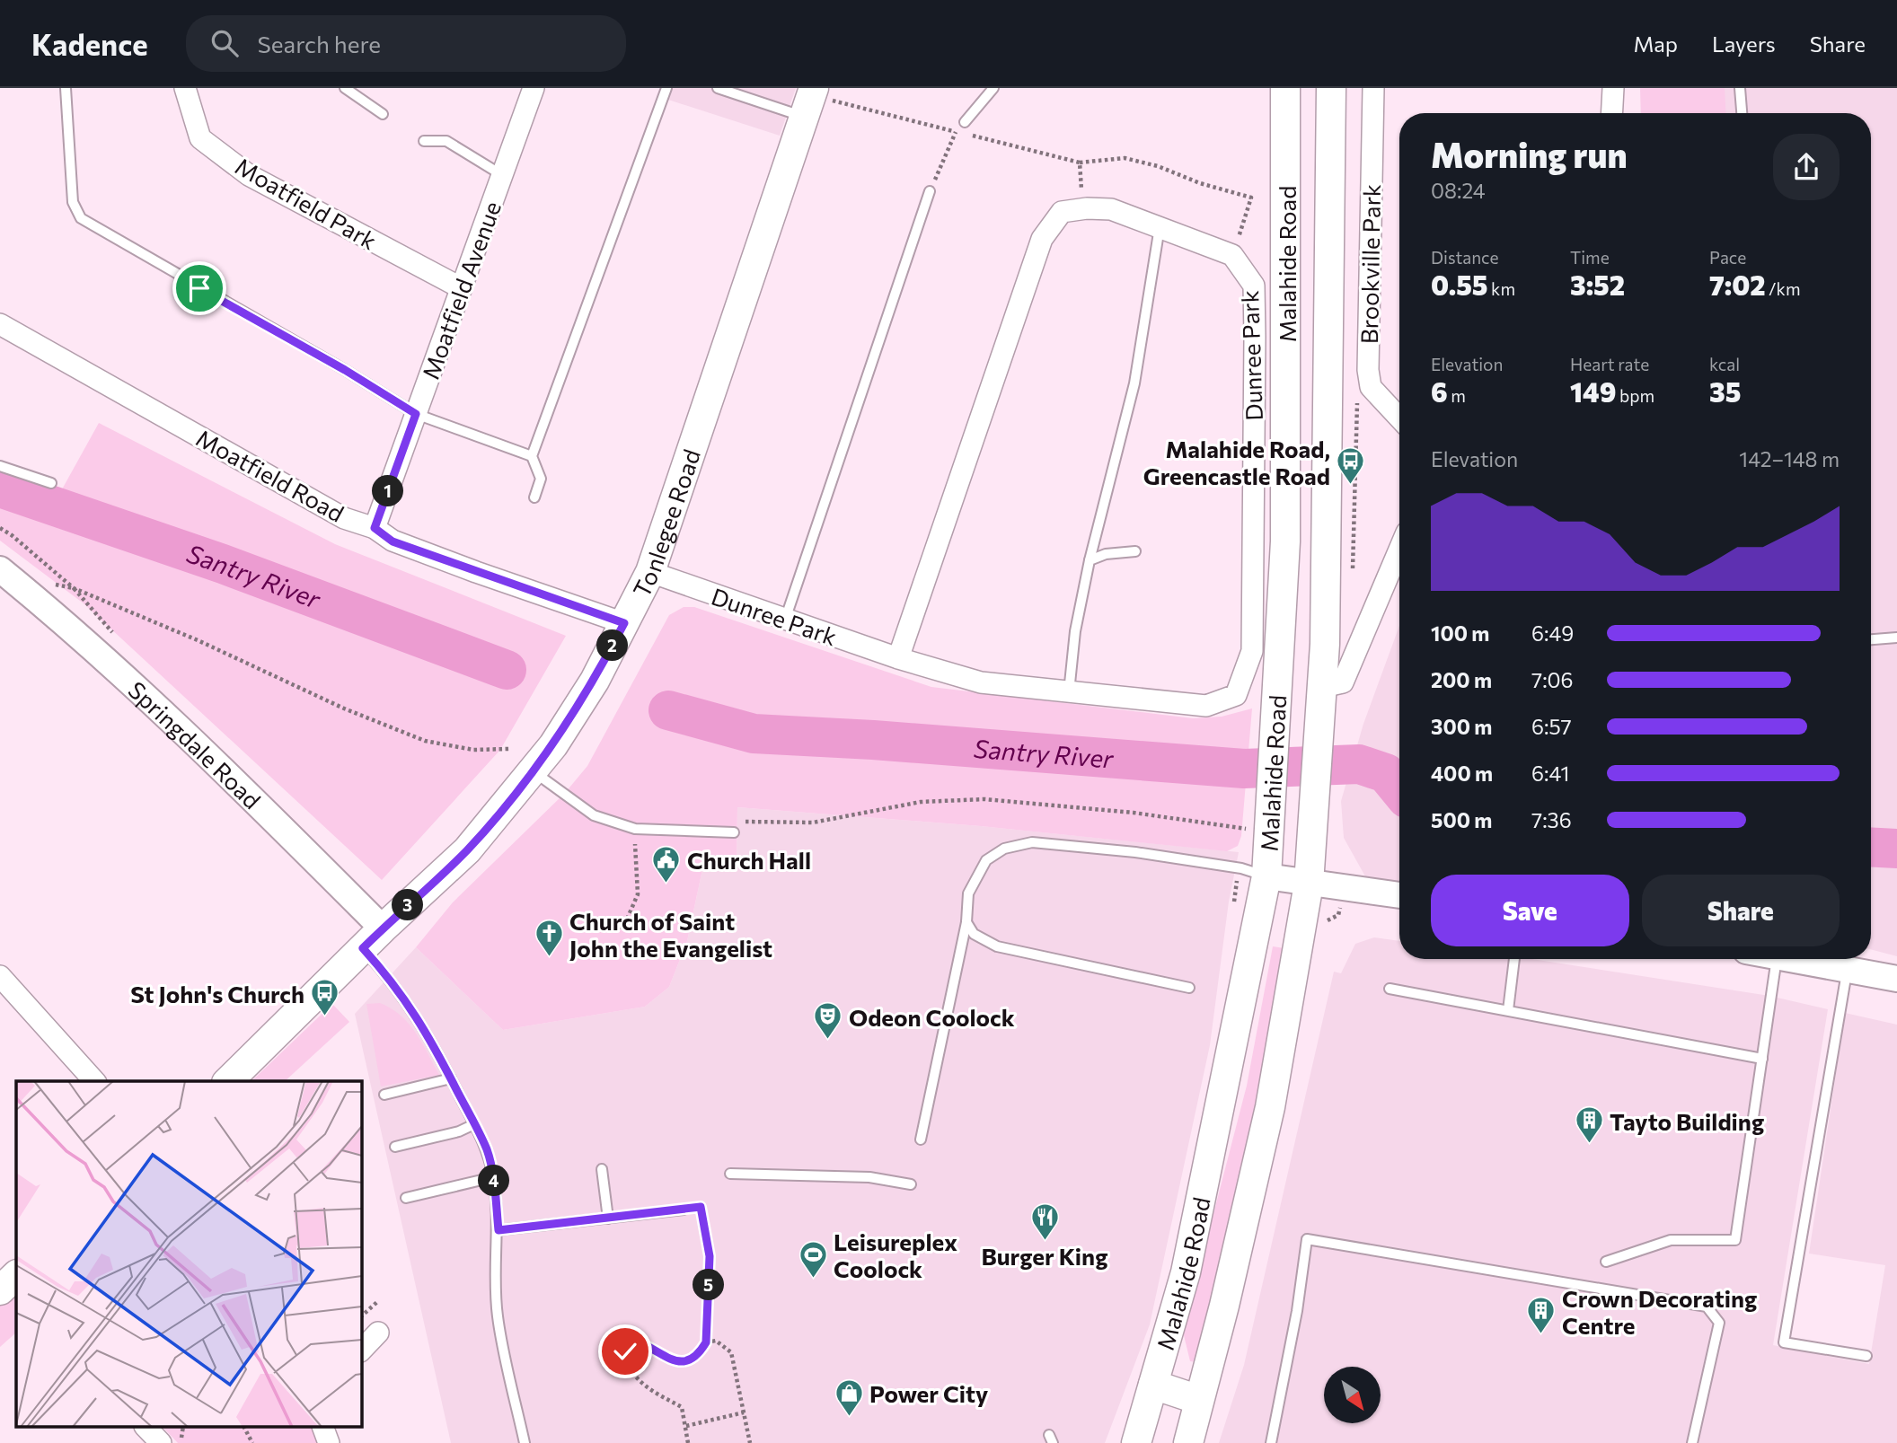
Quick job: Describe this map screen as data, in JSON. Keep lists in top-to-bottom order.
{
  "streets": {
    "main road": ["Malahide Road", "Tonlegee Road"],
    "street": [
      "Moatfield Park",
      "Brookville Park",
      "Moatfield Avenue",
      "Dunree Park",
      "Moatfield Road",
      "Springdale Road"
    ]
  },
  "crossings": [
    ["Moatfield Park", "Moatfield Avenue"],
    ["Moatfield Avenue", "Moatfield Road"],
    ["Dunree Park", "Tonlegee Road"],
    ["Moatfield Road", "Tonlegee Road"],
    ["Tonlegee Road", "Springdale Road"]
  ],
  "water": ["Santry River"],
  "places": {
    "bus stop": ["Malahide Road, Greencastle Road", "St John's Church"],
    "public building": ["Church Hall"],
    "church": ["Church of Saint John the Evangelist"],
    "theatre": ["Odeon Coolock"],
    "building": ["Tayto Building", "Crown Decorating Centre"],
    "restaurant": ["Burger King"],
    "sports": ["Leisureplex Coolock"],
    "shop": ["Power City"]
  },
  "north": "bottom right",
  "page": {
    "header": "Kadence",
    "search": "Search here",
    "nav": ["Map", "Layers", "Share"],
    "heading": ["Morning run", "08:24"],
    "stats": [
      ["Distance", "0.55 km"],
      ["Time", "3:52"],
      ["Pace", "7:02 /km"],
      ["Elevation", "6 m"],
      ["Heart rate", "149 bpm"],
      ["kcal", "35"]
    ],
    "chart": ["Elevation", "142–148 m"],
    "pins": [
      "1",
      "2",
      "3",
      "4",
      "5"
    ],
    "list": [
      {
        "name": "100 m",
        "note": "6:49"
      },
      {
        "name": "200 m",
        "note": "7:06"
      },
      {
        "name": "300 m",
        "note": "6:57"
      },
      {
        "name": "400 m",
        "note": "6:41"
      },
      {
        "name": "500 m",
        "note": "7:36"
      }
    ],
    "buttons": ["Save", "Share"]
  }
}
